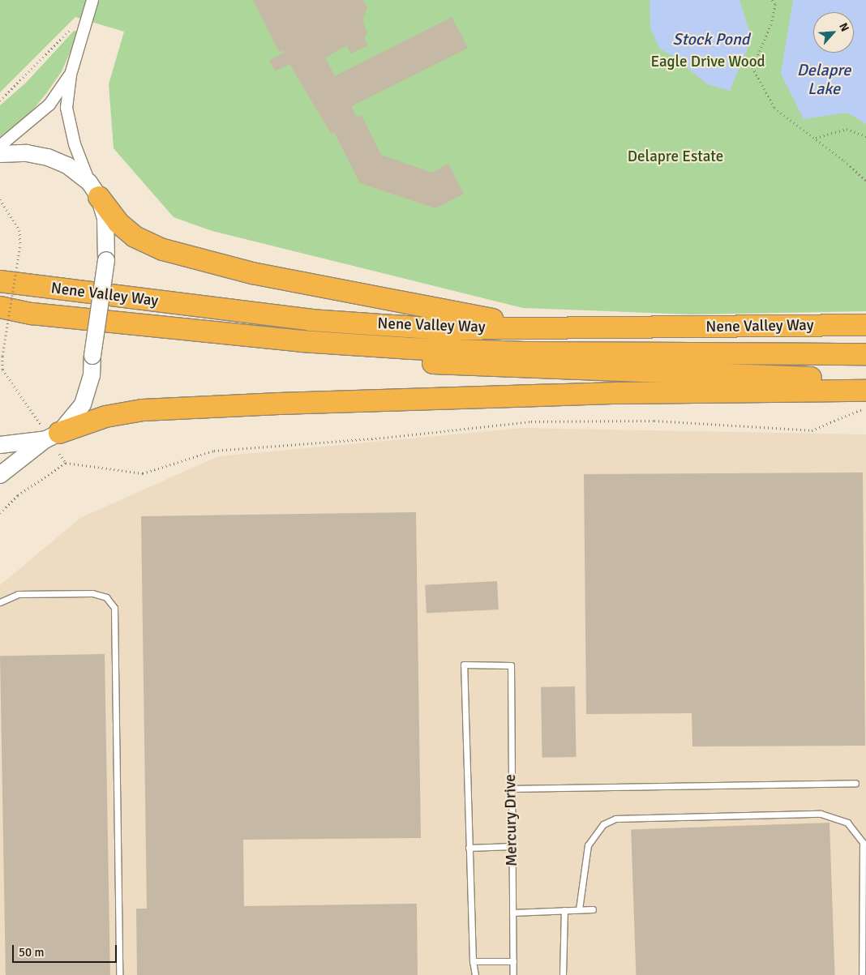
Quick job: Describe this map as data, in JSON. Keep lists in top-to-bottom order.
{
  "streets": {
    "highway": ["Nene Valley Way"],
    "lane": ["Mercury Drive"]
  },
  "water": ["Stock Pond", "Delapre Lake"],
  "parks": ["Eagle Drive Wood", "Delapre Estate"],
  "scale_bar": "50 m",
  "north": "top right"
}
